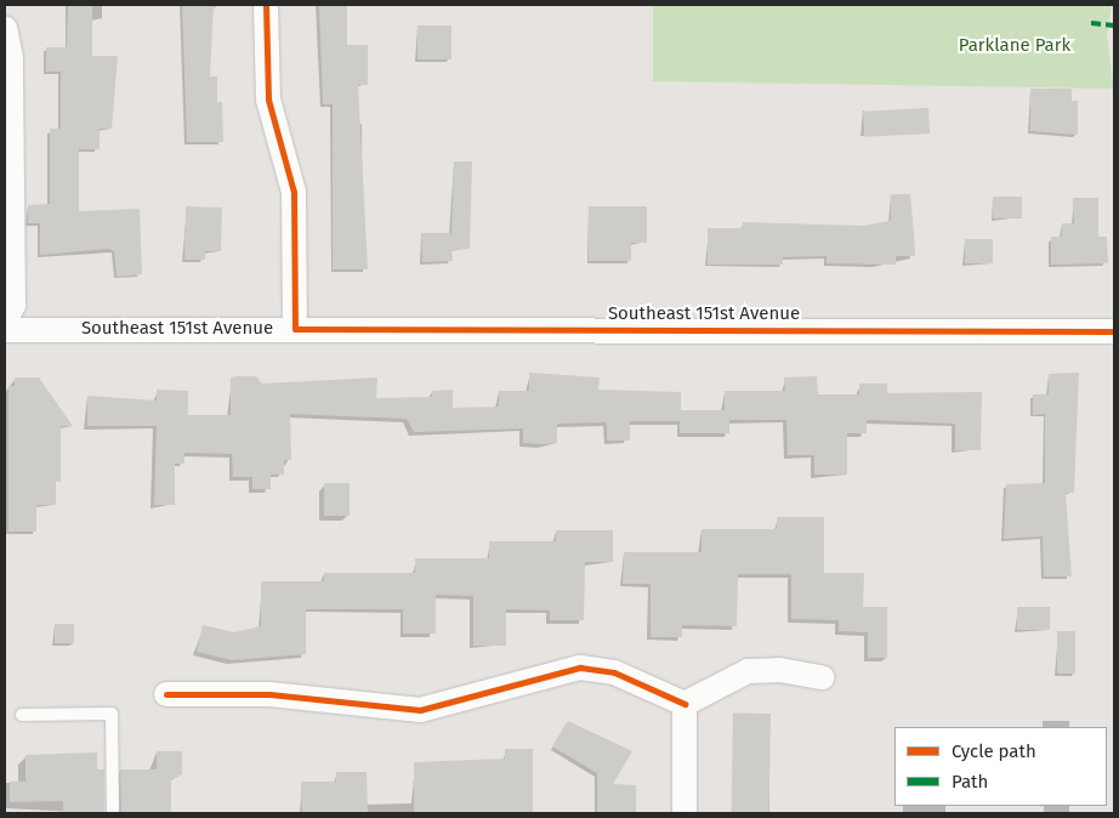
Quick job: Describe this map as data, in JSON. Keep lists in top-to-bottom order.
{
  "streets": {
    "street": ["Southeast 151st Avenue"]
  },
  "parks": ["Parklane Park"],
  "legend": ["Cycle path", "Path"]
}
